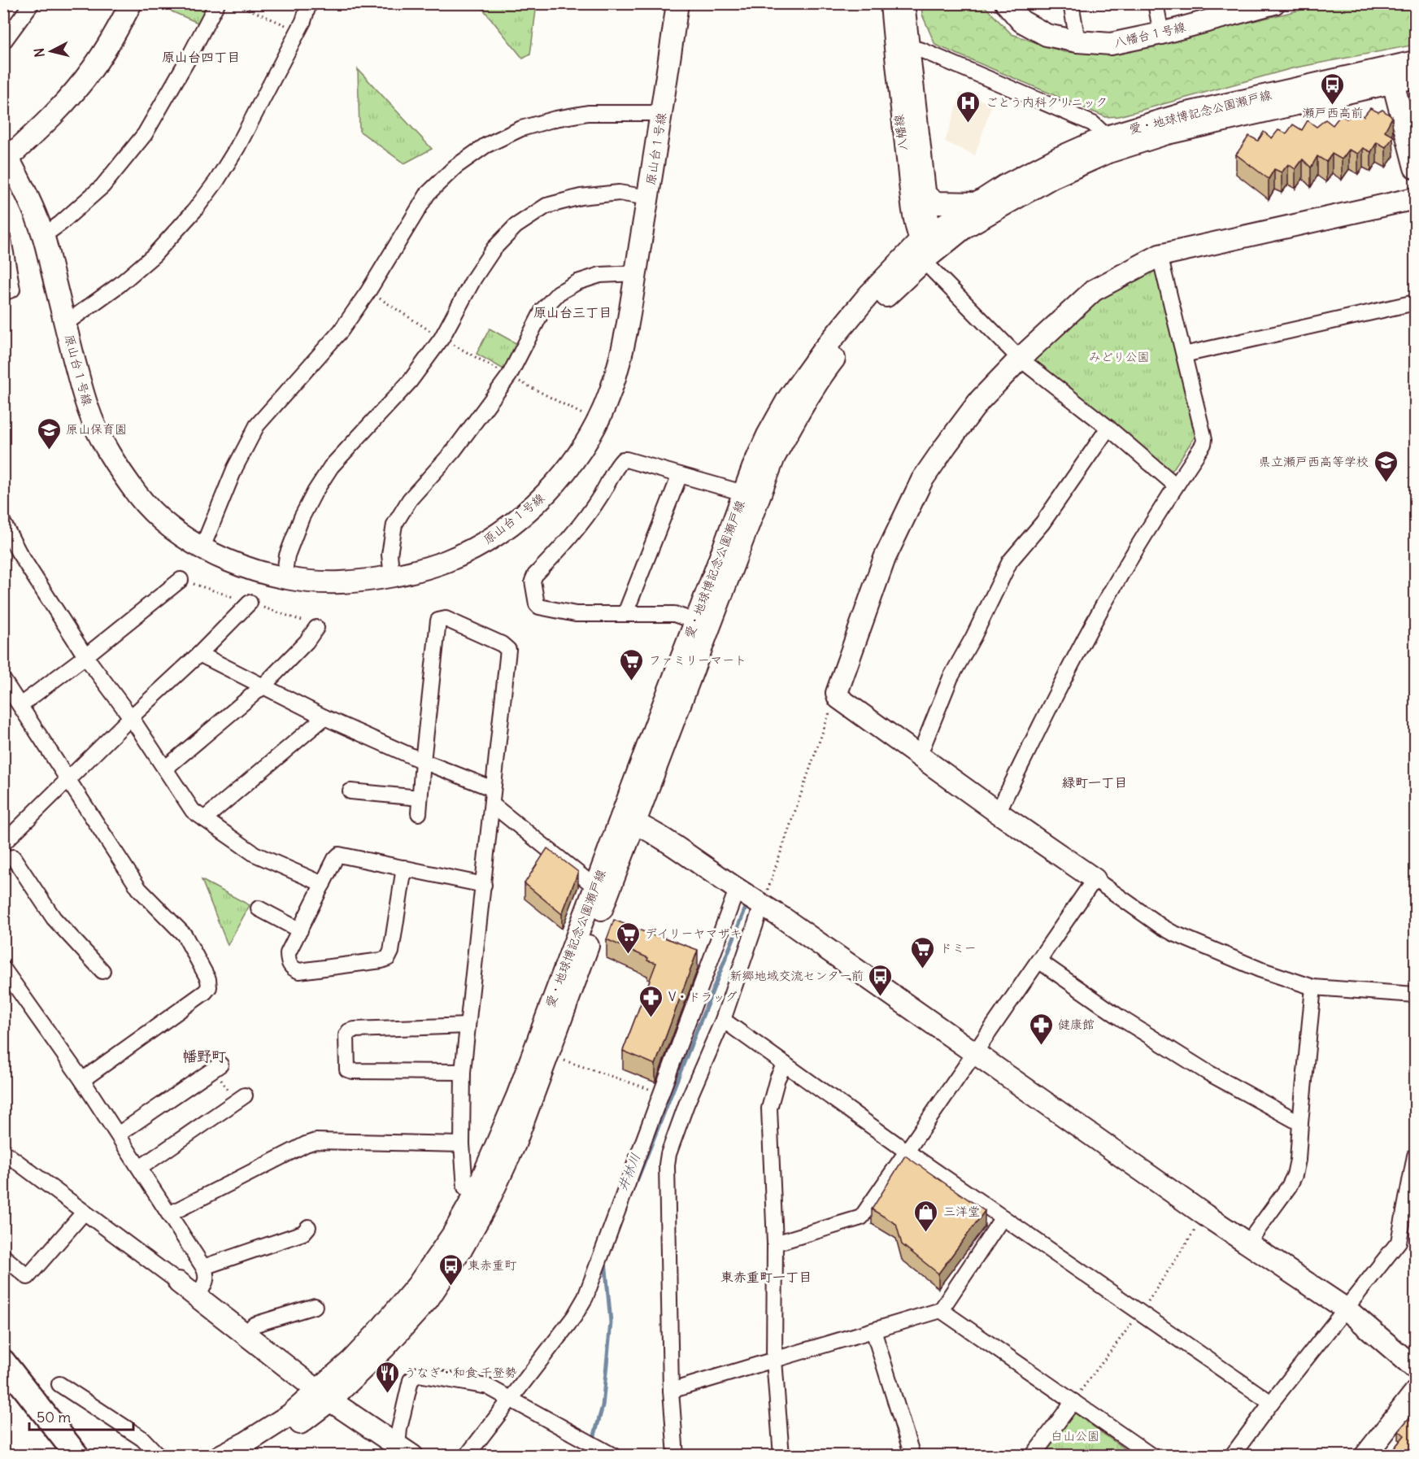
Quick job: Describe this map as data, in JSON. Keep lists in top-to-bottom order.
{
  "streets": {
    "street": [
      "八幡台１号線",
      "愛・地球博記念公園瀬戸線",
      "八幡線",
      "原山台１号線"
    ]
  },
  "crossings": [
    ["愛・地球博記念公園瀬戸線", "八幡線"]
  ],
  "districts": [
    "原山台四丁目",
    "原山台三丁目",
    "緑町一丁目",
    "幡野町",
    "東赤重町一丁目"
  ],
  "water": ["井林川"],
  "parks": ["みどり公園", "白山公園"],
  "places": {
    "bus stop": ["瀬戸西高前", "新郷地域交流センター前", "東赤重町"],
    "hospital": ["ごとう内科クリニック"],
    "school or university": ["原山保育園", "県立瀬戸西高等学校"],
    "supermarket": ["ファミリーマート", "デイリーヤマザキ", "ドミー"],
    "pharmacy": ["V・ドラッグ", "健康館"],
    "shop": ["三洋堂"],
    "restaurant": ["うなぎ・和食 千登勢"]
  },
  "scale_bar": "50 m",
  "north": "left"
}
